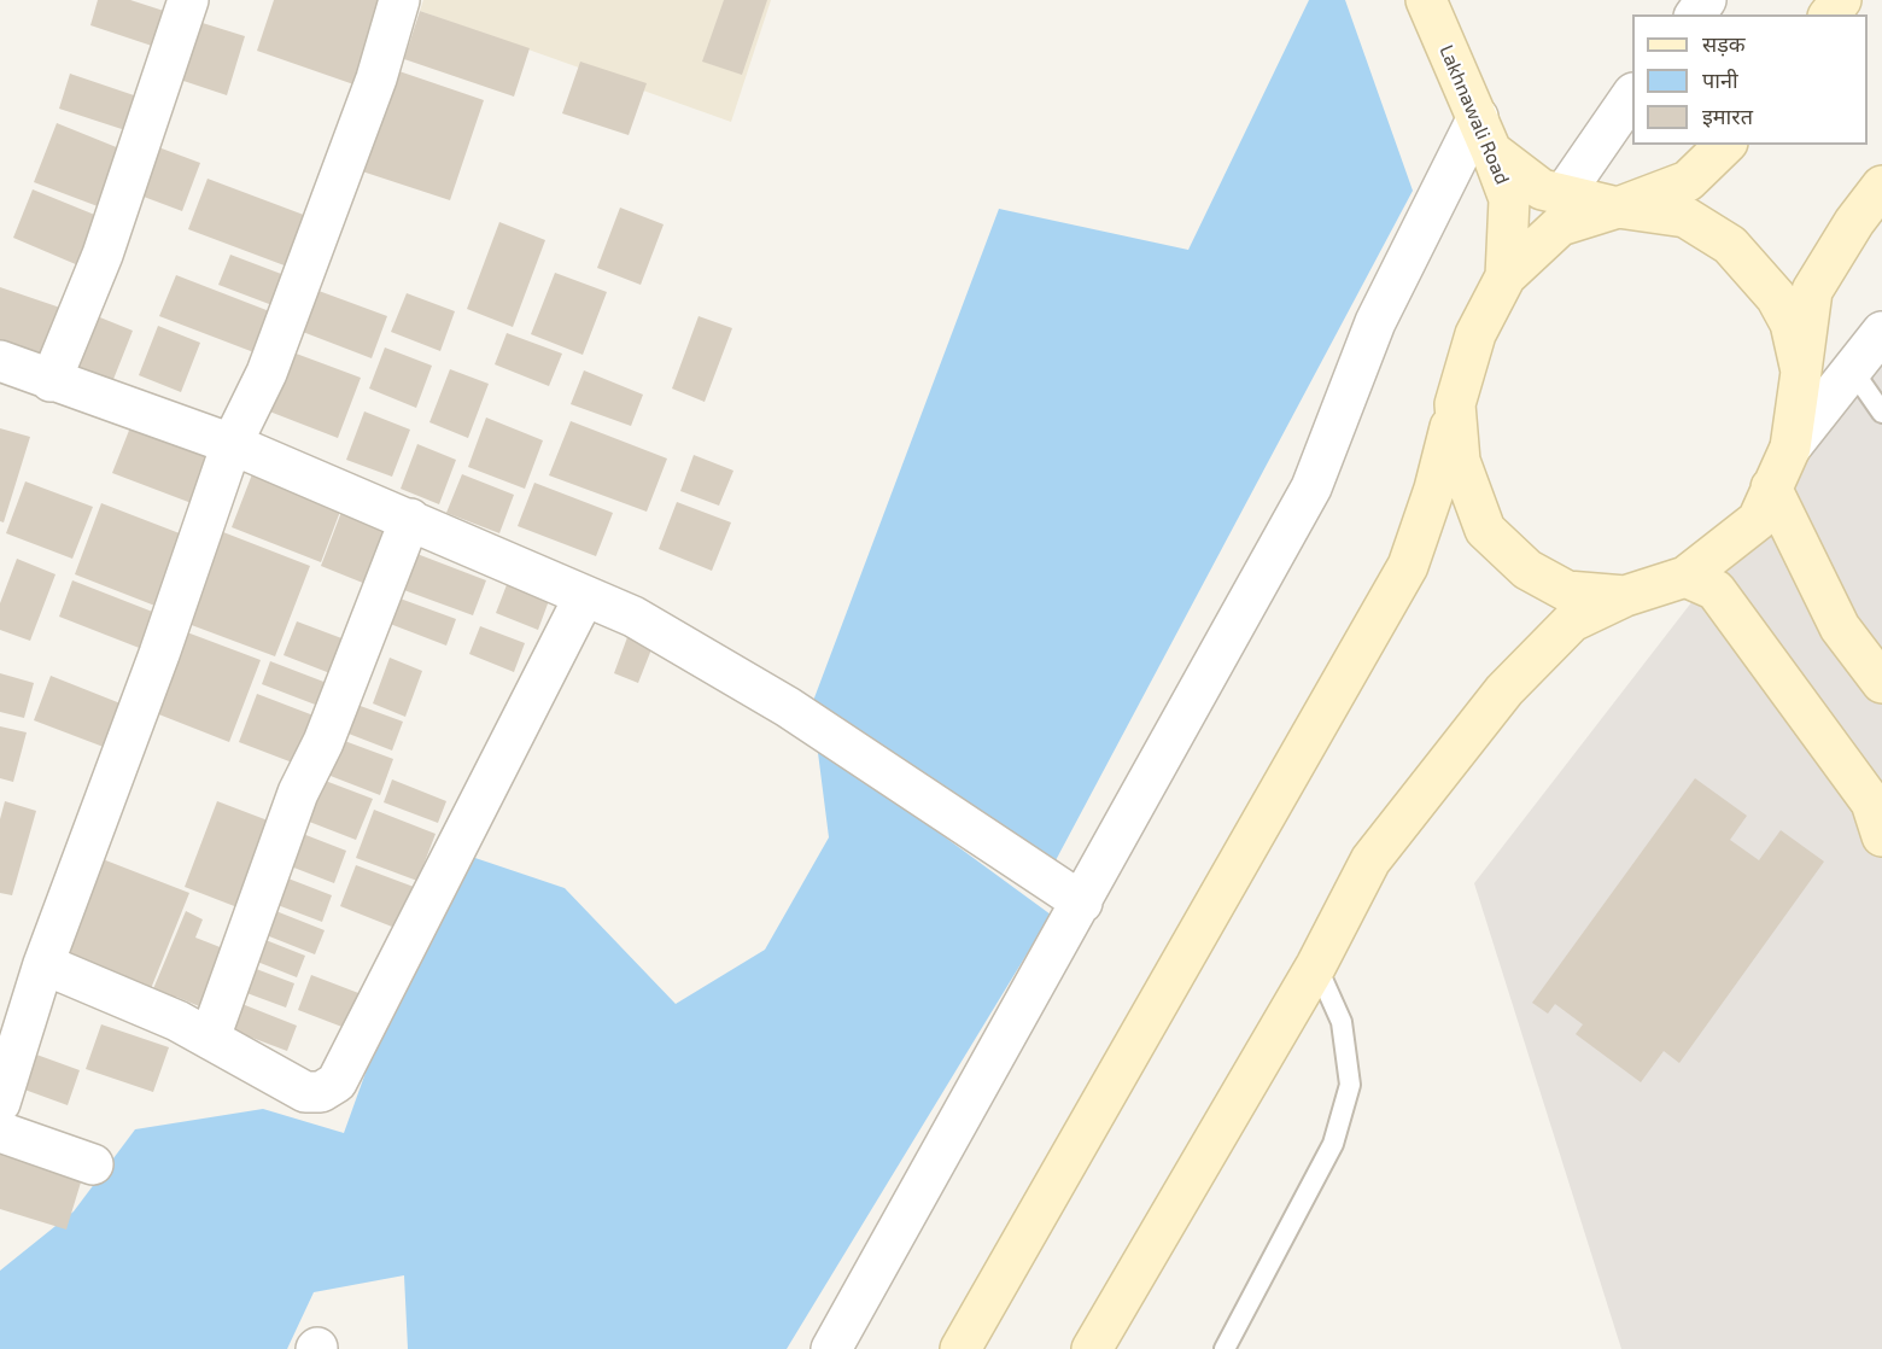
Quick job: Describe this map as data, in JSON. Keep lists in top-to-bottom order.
{
  "streets": {
    "main road": ["Lakhnawali Road"]
  },
  "legend": ["सड़क", "पानी", "इमारत"]
}
